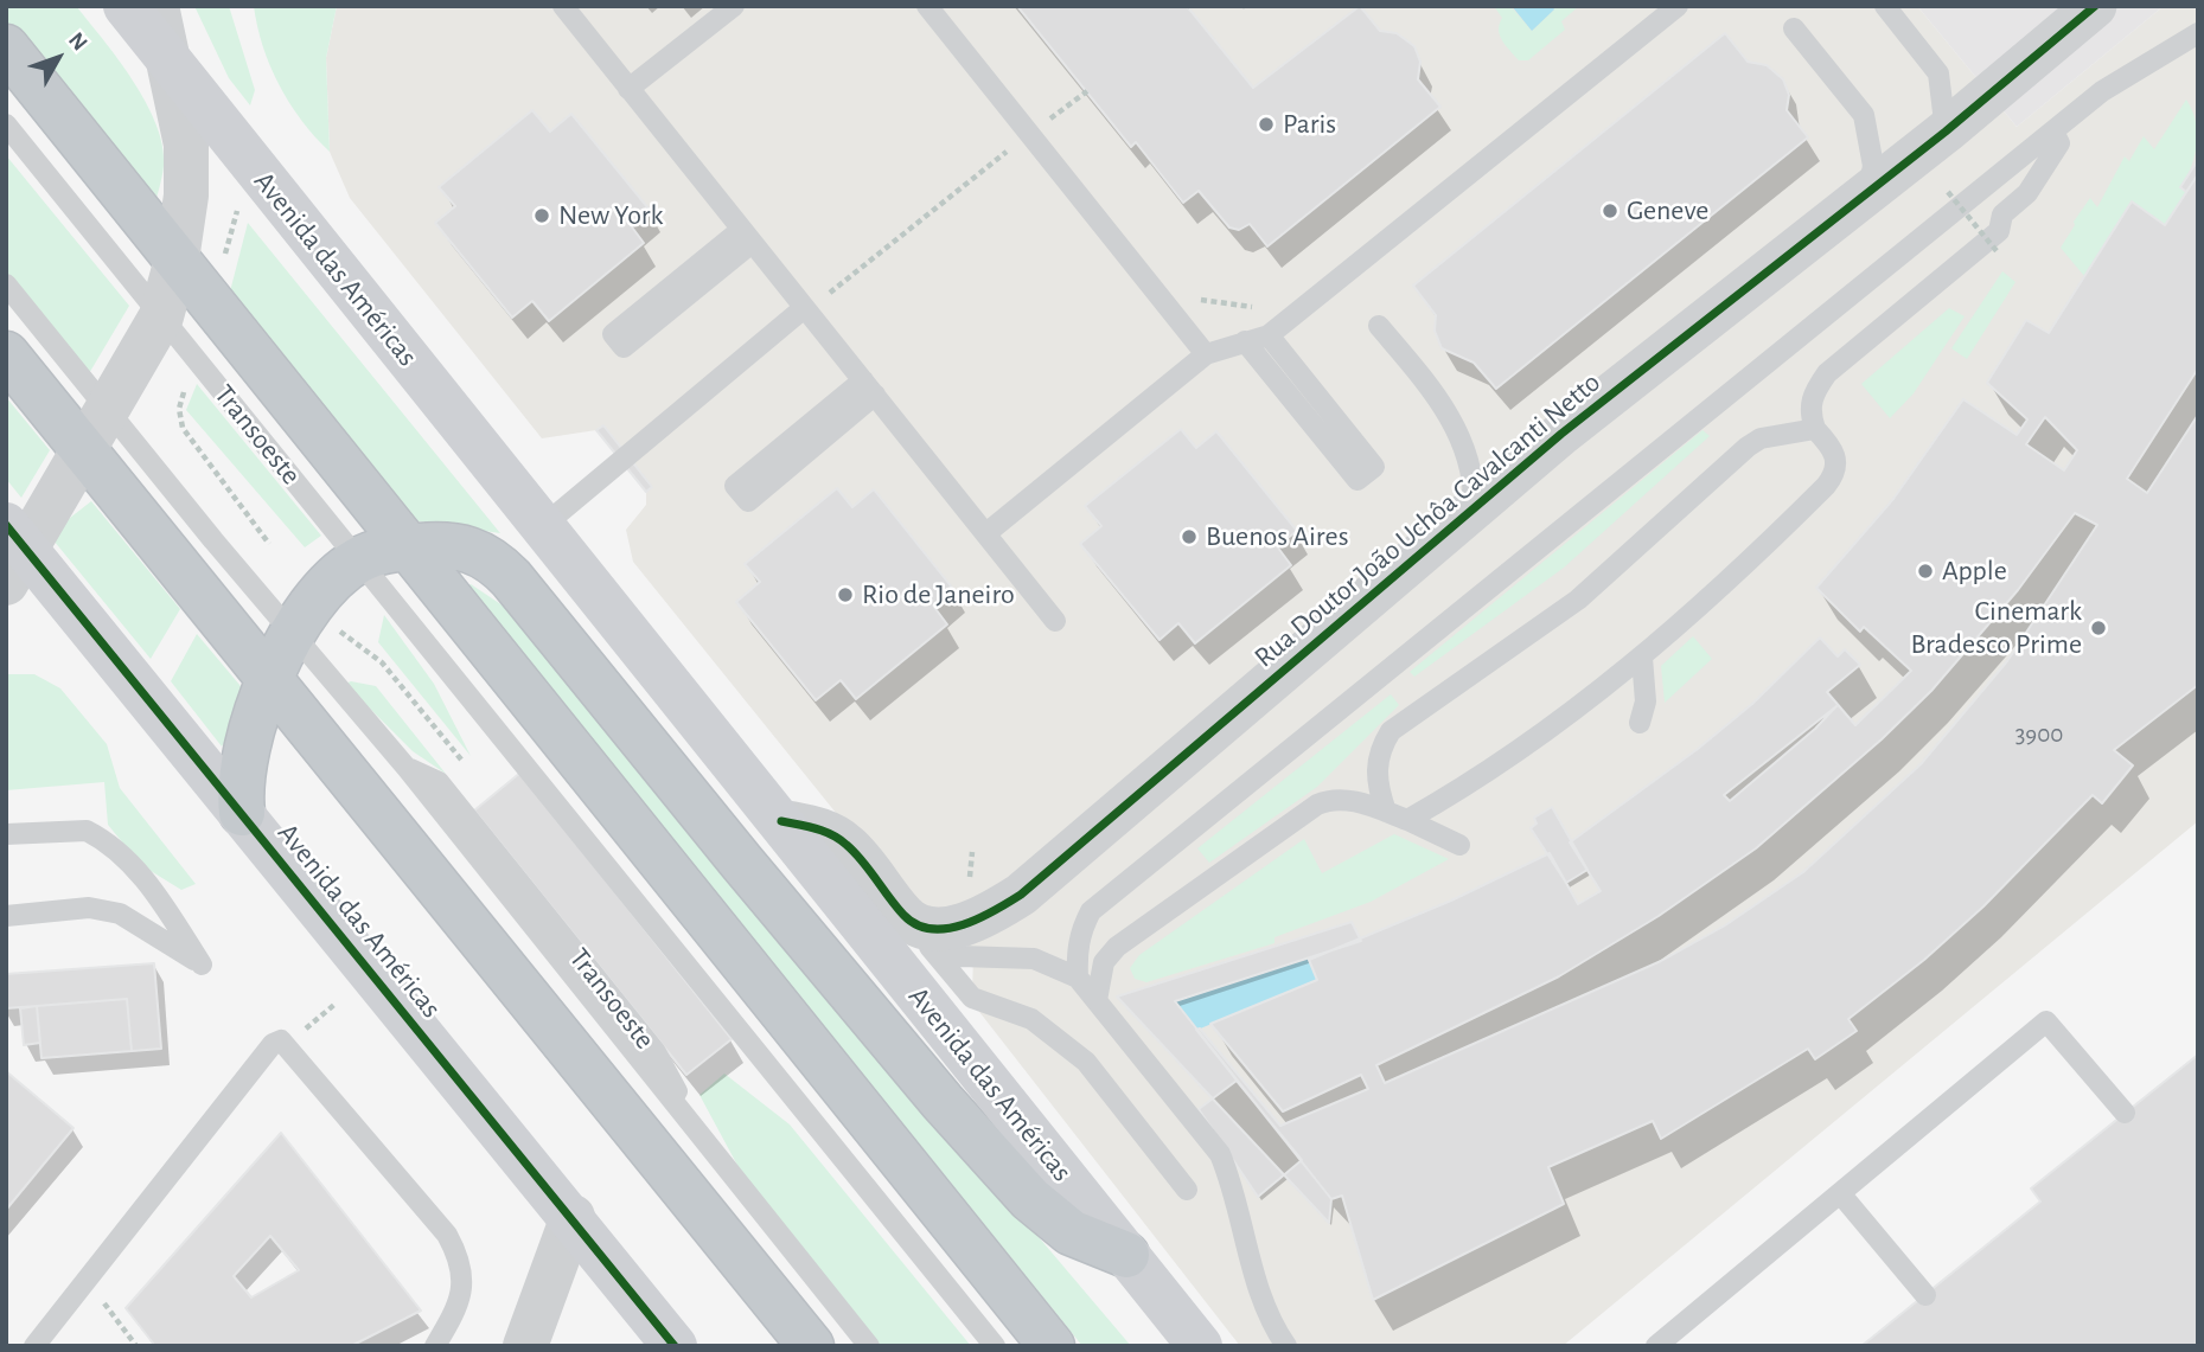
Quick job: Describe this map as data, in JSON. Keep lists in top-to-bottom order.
{
  "streets": {
    "main road": ["Avenida das Américas"],
    "street": ["Rua Doutor João Uchôa Cavalcanti Netto"],
    "lane": ["Transoeste"]
  },
  "places": [
    "Paris",
    "Geneve",
    "New York",
    "Buenos Aires",
    "Apple",
    "Rio de Janeiro",
    "Cinemark Bradesco Prime"
  ],
  "house_numbers": ["3900"],
  "north": "top right"
}
